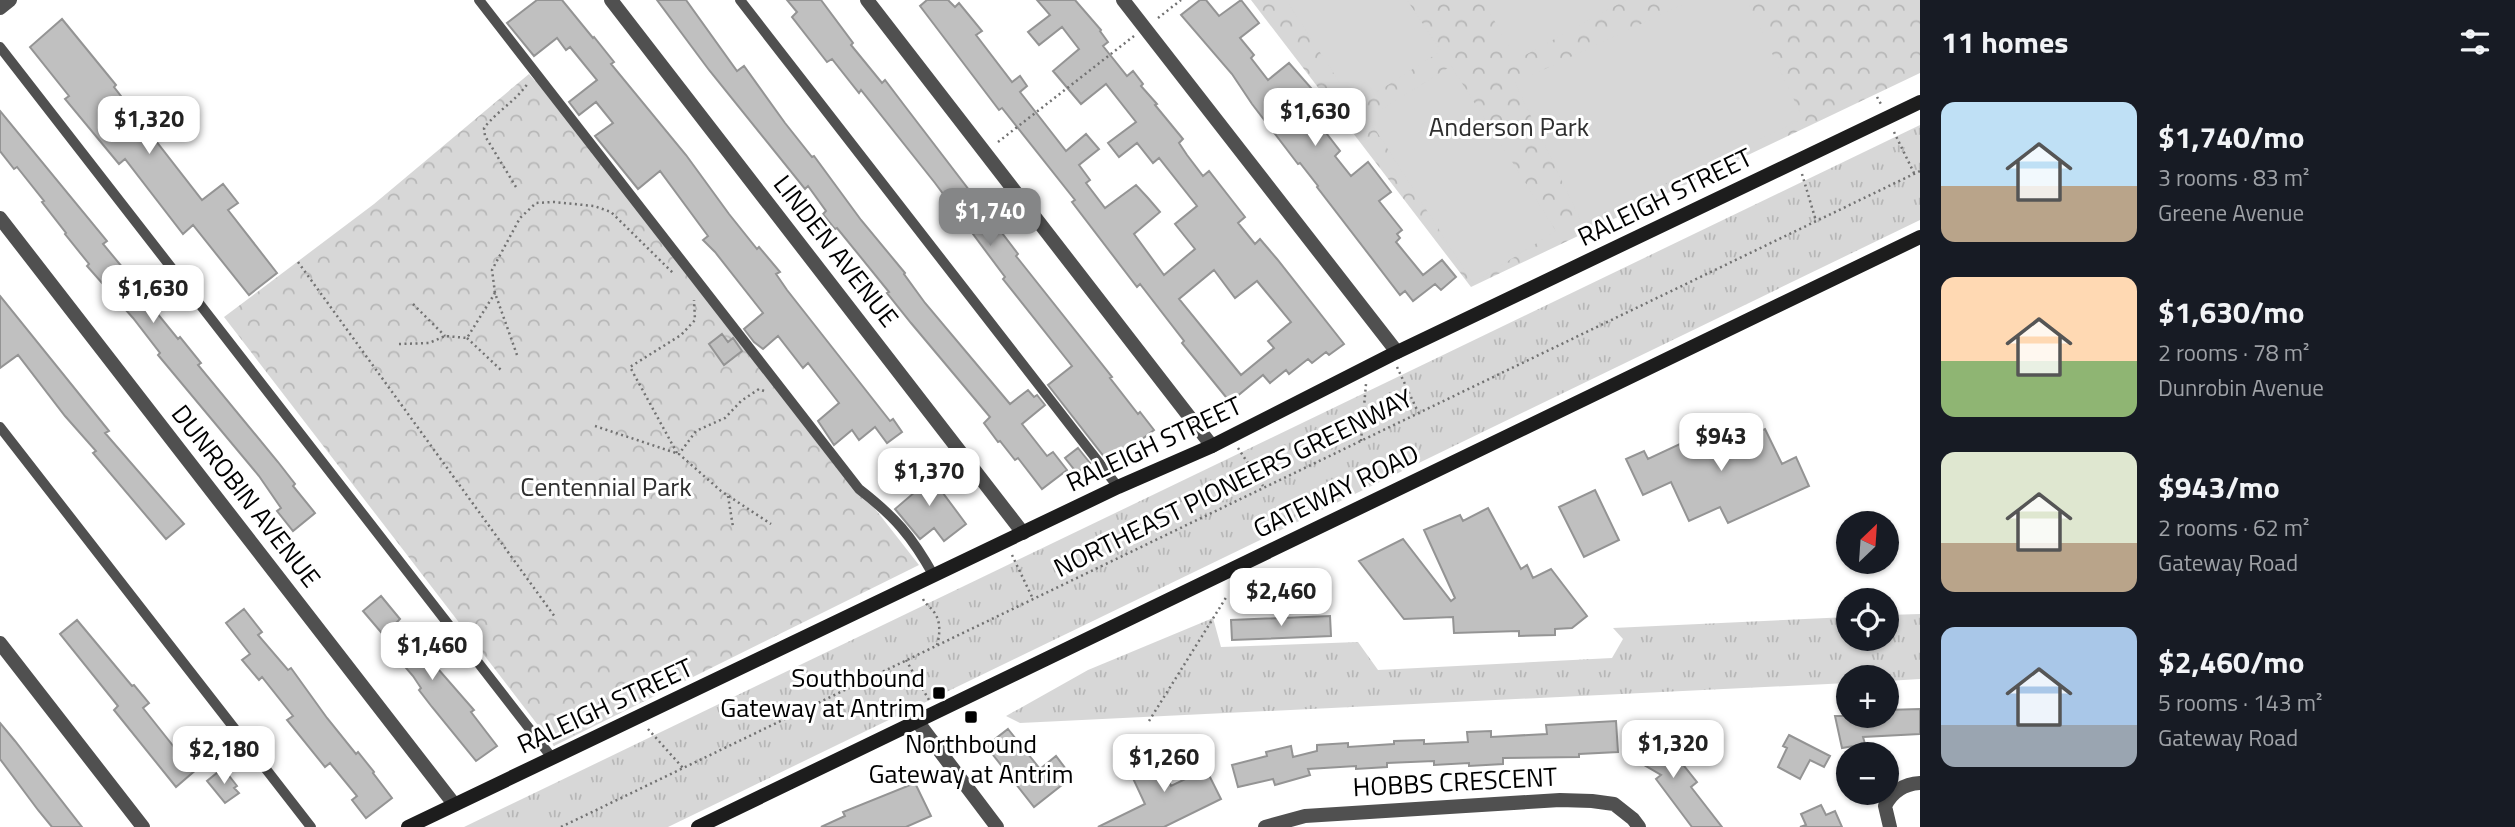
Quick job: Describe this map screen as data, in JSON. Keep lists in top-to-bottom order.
{
  "streets": {
    "street": [
      "RALEIGH STREET",
      "LINDEN AVENUE",
      "GATEWAY ROAD",
      "DUNROBIN AVENUE",
      "HOBBS CRESCENT"
    ],
    "path": ["NORTHEAST PIONEERS GREENWAY"]
  },
  "crossings": [
    ["RALEIGH STREET", "LINDEN AVENUE"],
    ["RALEIGH STREET", "DUNROBIN AVENUE"]
  ],
  "parks": ["Anderson Park", "Centennial Park"],
  "places": {
    "transit": ["Southbound Gateway at Antrim", "Northbound Gateway at Antrim"]
  },
  "north": "top right",
  "page": {
    "heading": "11 homes",
    "list": [
      {
        "name": "$1,740/mo",
        "note": "3 rooms · 83 m² · Greene Avenue"
      },
      {
        "name": "$1,630/mo",
        "note": "2 rooms · 78 m² · Dunrobin Avenue"
      },
      {
        "name": "$943/mo",
        "note": "2 rooms · 62 m² · Gateway Road"
      },
      {
        "name": "$2,460/mo",
        "note": "5 rooms · 143 m² · Gateway Road"
      }
    ],
    "price": [
      "$1,630",
      "$1,320",
      "$1,740",
      "$1,630",
      "$943",
      "$1,370",
      "$2,460",
      "$1,460",
      "$1,320",
      "$2,180",
      "$1,260"
    ],
    "map_buttons": ["+", "−"]
  }
}
